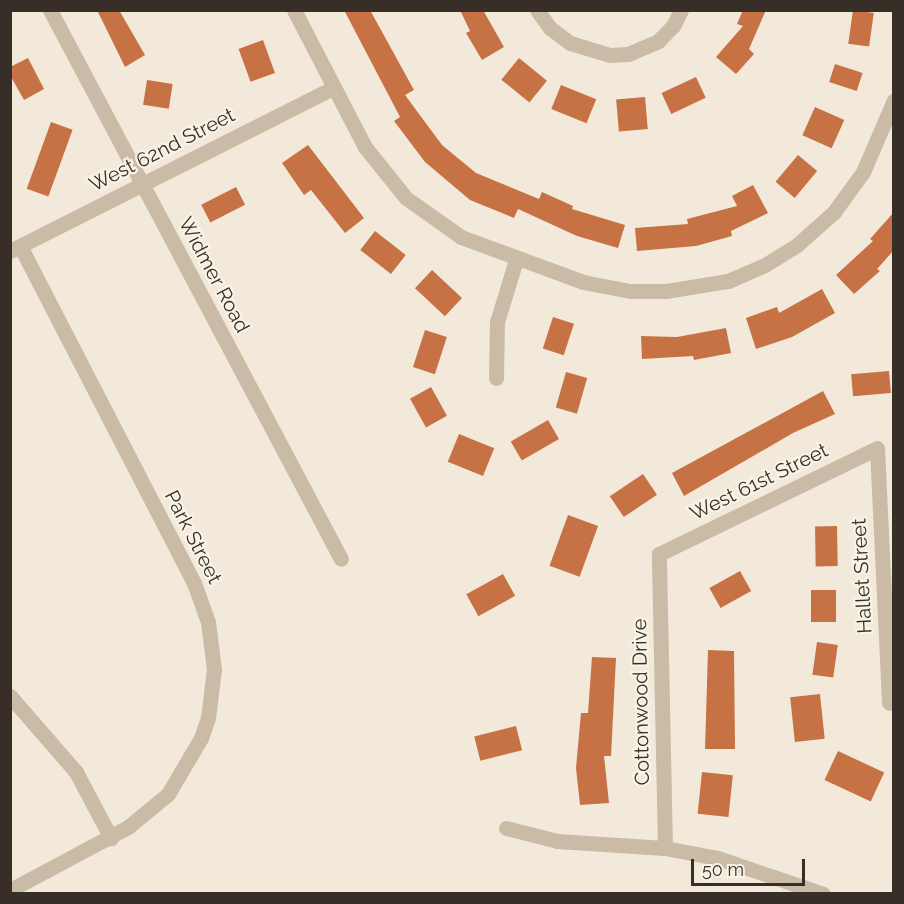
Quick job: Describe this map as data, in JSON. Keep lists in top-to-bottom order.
{
  "streets": {
    "street": [
      "West 62nd Street",
      "Widmer Road",
      "West 61st Street",
      "Park Street",
      "Hallet Street",
      "Cottonwood Drive"
    ]
  },
  "crossings": [
    ["West 62nd Street", "Widmer Road"],
    ["West 62nd Street", "Park Street"],
    ["West 61st Street", "Hallet Street"],
    ["West 61st Street", "Cottonwood Drive"]
  ],
  "scale_bar": "50 m"
}
